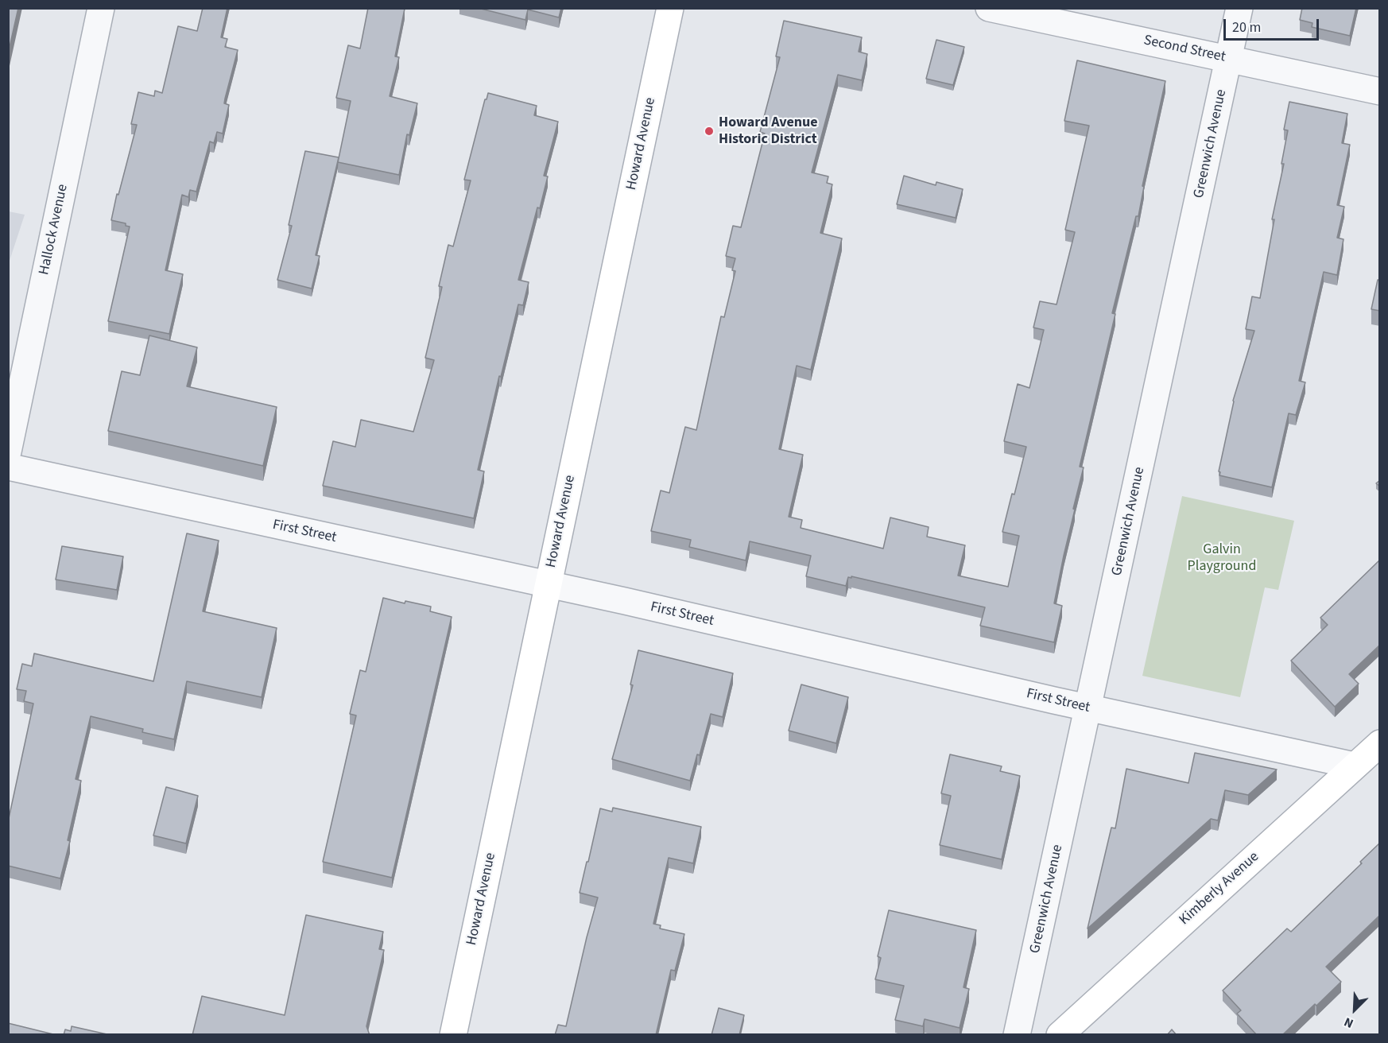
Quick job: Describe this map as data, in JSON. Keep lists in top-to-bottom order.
{
  "streets": {
    "main road": ["Howard Avenue", "Kimberly Avenue"],
    "street": [
      "Second Street",
      "Greenwich Avenue",
      "Hallock Avenue",
      "First Street"
    ]
  },
  "crossings": [
    ["Second Street", "Greenwich Avenue"],
    ["Howard Avenue", "First Street"],
    ["Greenwich Avenue", "First Street"],
    ["First Street", "Kimberly Avenue"]
  ],
  "parks": ["Galvin Playground"],
  "places": ["Howard Avenue Historic District"],
  "scale_bar": "20 m",
  "north": "bottom left"
}
